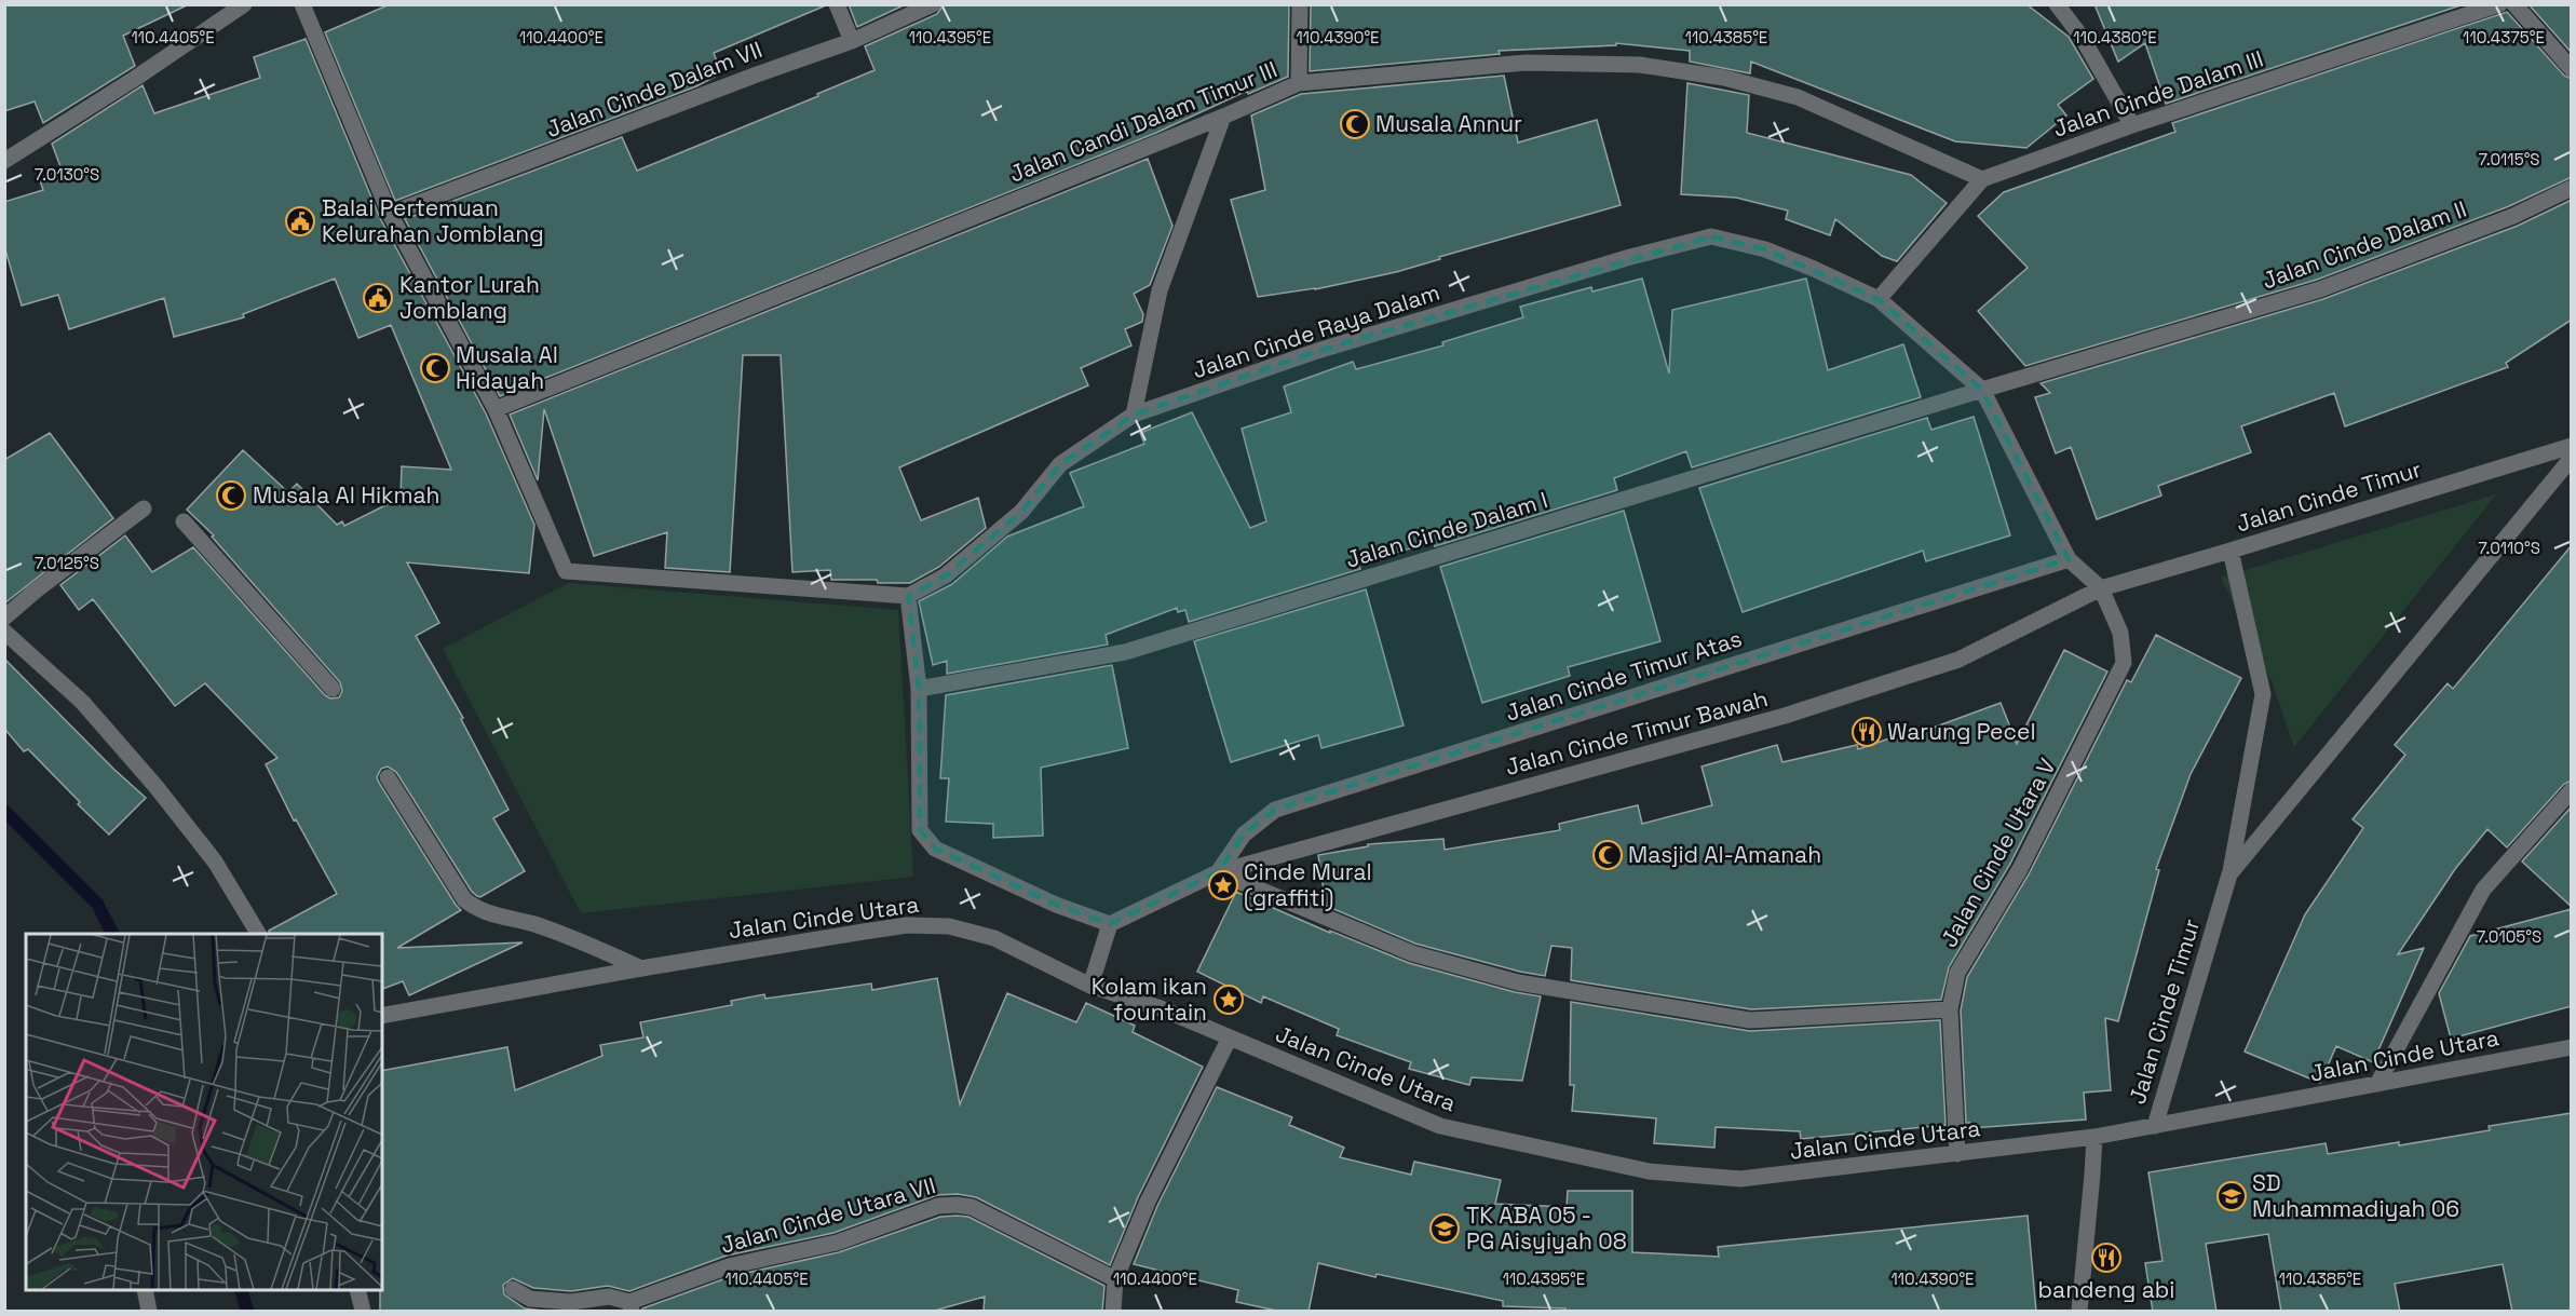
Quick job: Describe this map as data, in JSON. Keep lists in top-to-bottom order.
{
  "streets": {
    "street": [
      "Jalan Cinde Dalam VII",
      "Jalan Cinde Dalam III",
      "Jalan Candi Dalam Timur III",
      "Jalan Cinde Dalam II",
      "Jalan Cinde Raya Dalam",
      "Jalan Cinde Timur",
      "Jalan Cinde Dalam I",
      "Jalan Cinde Timur Atas",
      "Jalan Cinde Timur Bawah",
      "Jalan Cinde Utara V",
      "Jalan Cinde Utara",
      "Jalan Cinde Utara VII"
    ]
  },
  "crossings": [
    ["Jalan Cinde Dalam III", "Jalan Candi Dalam Timur III"],
    ["Jalan Cinde Dalam III", "Jalan Cinde Raya Dalam"],
    ["Jalan Cinde Dalam II", "Jalan Cinde Raya Dalam"],
    ["Jalan Cinde Dalam II", "Jalan Cinde Dalam I"],
    ["Jalan Cinde Raya Dalam", "Jalan Cinde Dalam I"],
    ["Jalan Cinde Raya Dalam", "Jalan Cinde Timur Atas"],
    ["Jalan Cinde Raya Dalam", "Jalan Cinde Timur Bawah"],
    ["Jalan Cinde Raya Dalam", "Jalan Cinde Utara V"],
    ["Jalan Cinde Timur", "Jalan Cinde Timur Bawah"],
    ["Jalan Cinde Timur", "Jalan Cinde Utara"],
    ["Jalan Cinde Timur Atas", "Jalan Cinde Timur Bawah"],
    ["Jalan Cinde Timur Bawah", "Jalan Cinde Utara V"],
    ["Jalan Cinde Utara V", "Jalan Cinde Utara"]
  ],
  "places": {
    "mosque": [
      "Musala Annur",
      "Musala Al Hidayah",
      "Musala Al Hikmah",
      "Masjid Al-Amanah"
    ],
    "public building": ["Balai Pertemuan Kelurahan Jomblang", "Kantor Lurah Jomblang"],
    "restaurant": ["Warung Pecel", "bandeng abi"],
    "place": ["Cinde Mural (graffiti)", "Kolam ikan fountain"],
    "school or university": ["SD Muhammadiyah 06", "TK ABA 05 - PG Aisyiyah 08"]
  },
  "coordinates": [
    "110.4405°E",
    "110.4400°E",
    "110.4395°E",
    "110.4390°E",
    "110.4385°E",
    "110.4380°E",
    "110.4375°E",
    "7.0115°S",
    "7.0130°S",
    "7.0110°S",
    "7.0125°S",
    "7.0105°S"
  ]
}
